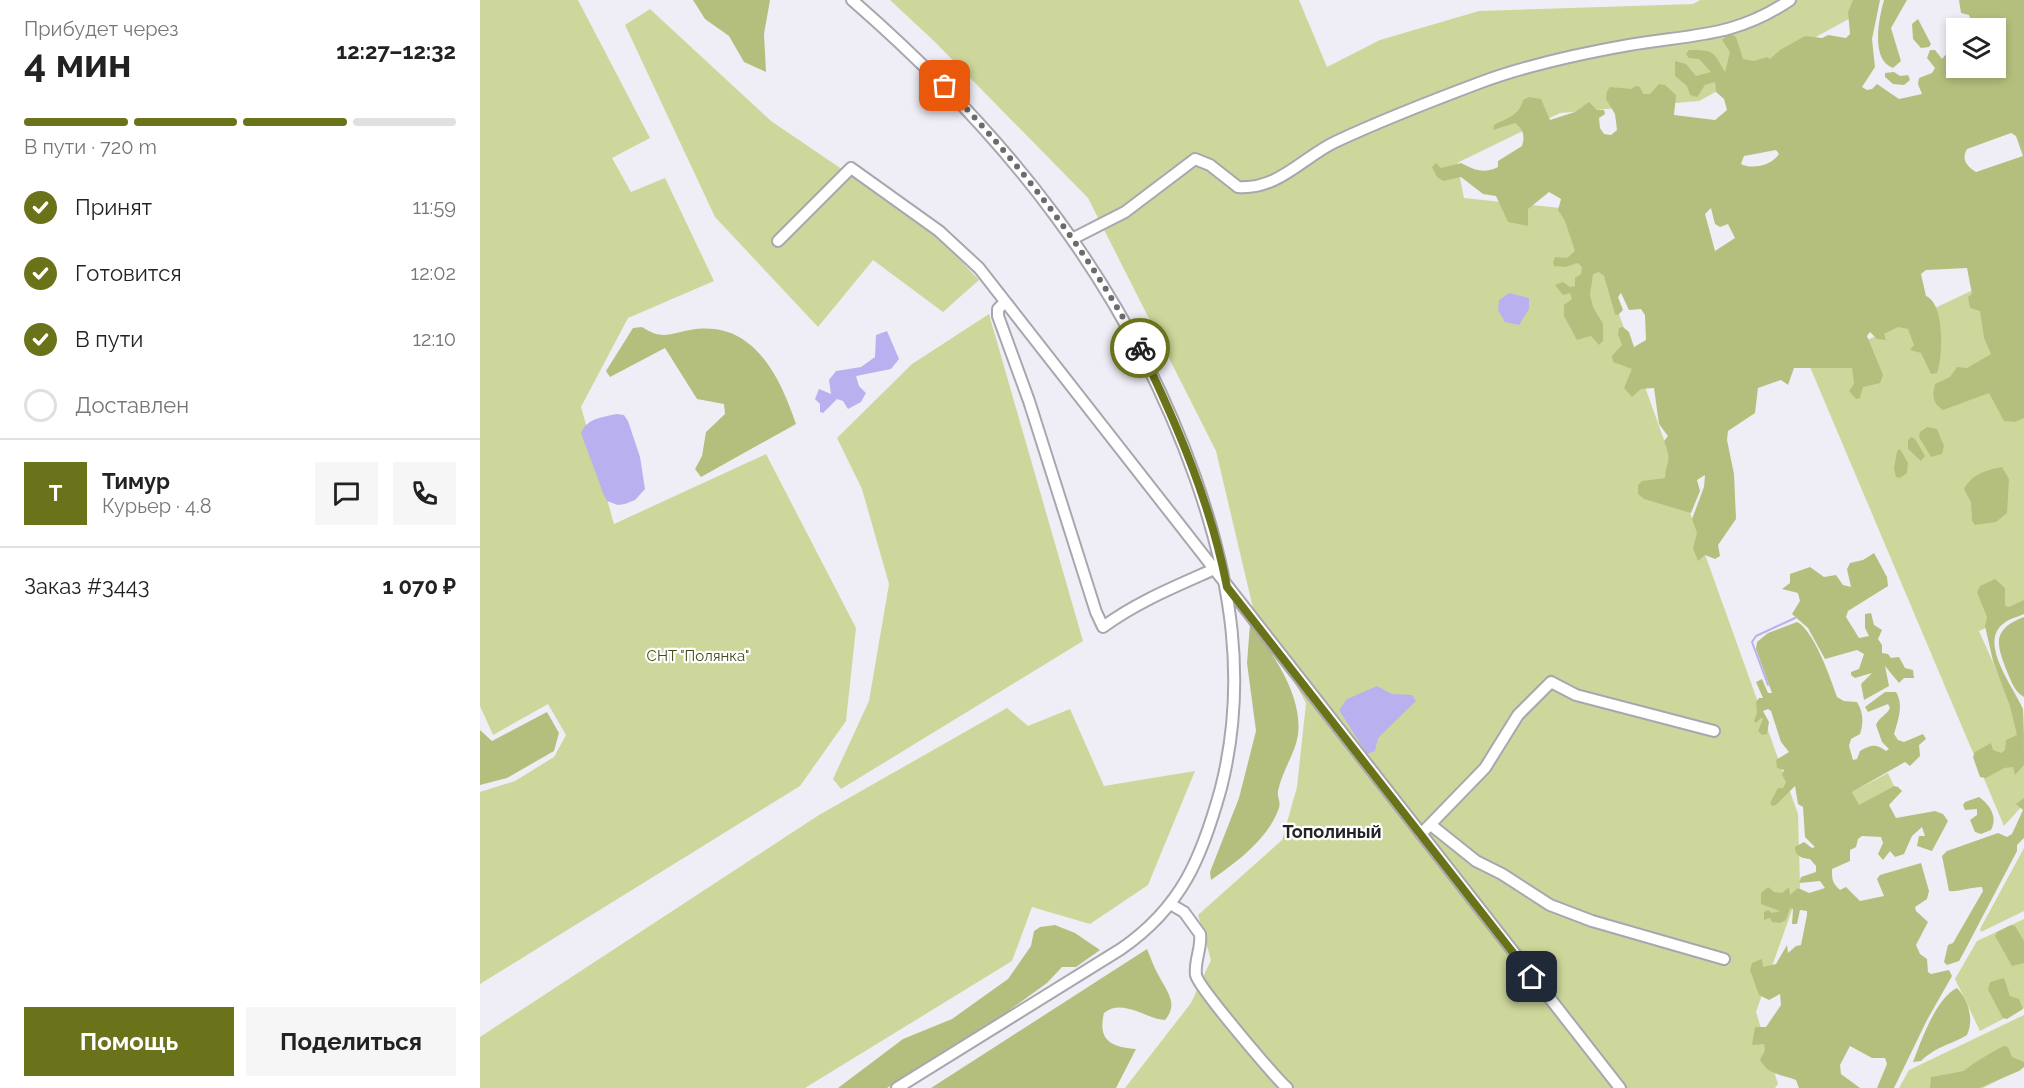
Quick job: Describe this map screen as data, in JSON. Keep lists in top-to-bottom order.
{
  "districts": ["Тополиный"],
  "parks": ["СНТ \"Полянка\""],
  "page": {
    "heading": ["4 мин", "Прибудет через", "12:27–12:32"],
    "panel": [
      "Тимур",
      "Курьер · 4.8",
      "Заказ #3443",
      "1 070 ₽"
    ],
    "bar": "В пути · 720 m",
    "list": [
      ["Принят", "11:59"],
      ["Готовится", "12:02"],
      ["В пути", "12:10"],
      "Доставлен"
    ],
    "round": "Т",
    "buttons": ["Помощь", "Поделиться"]
  }
}
